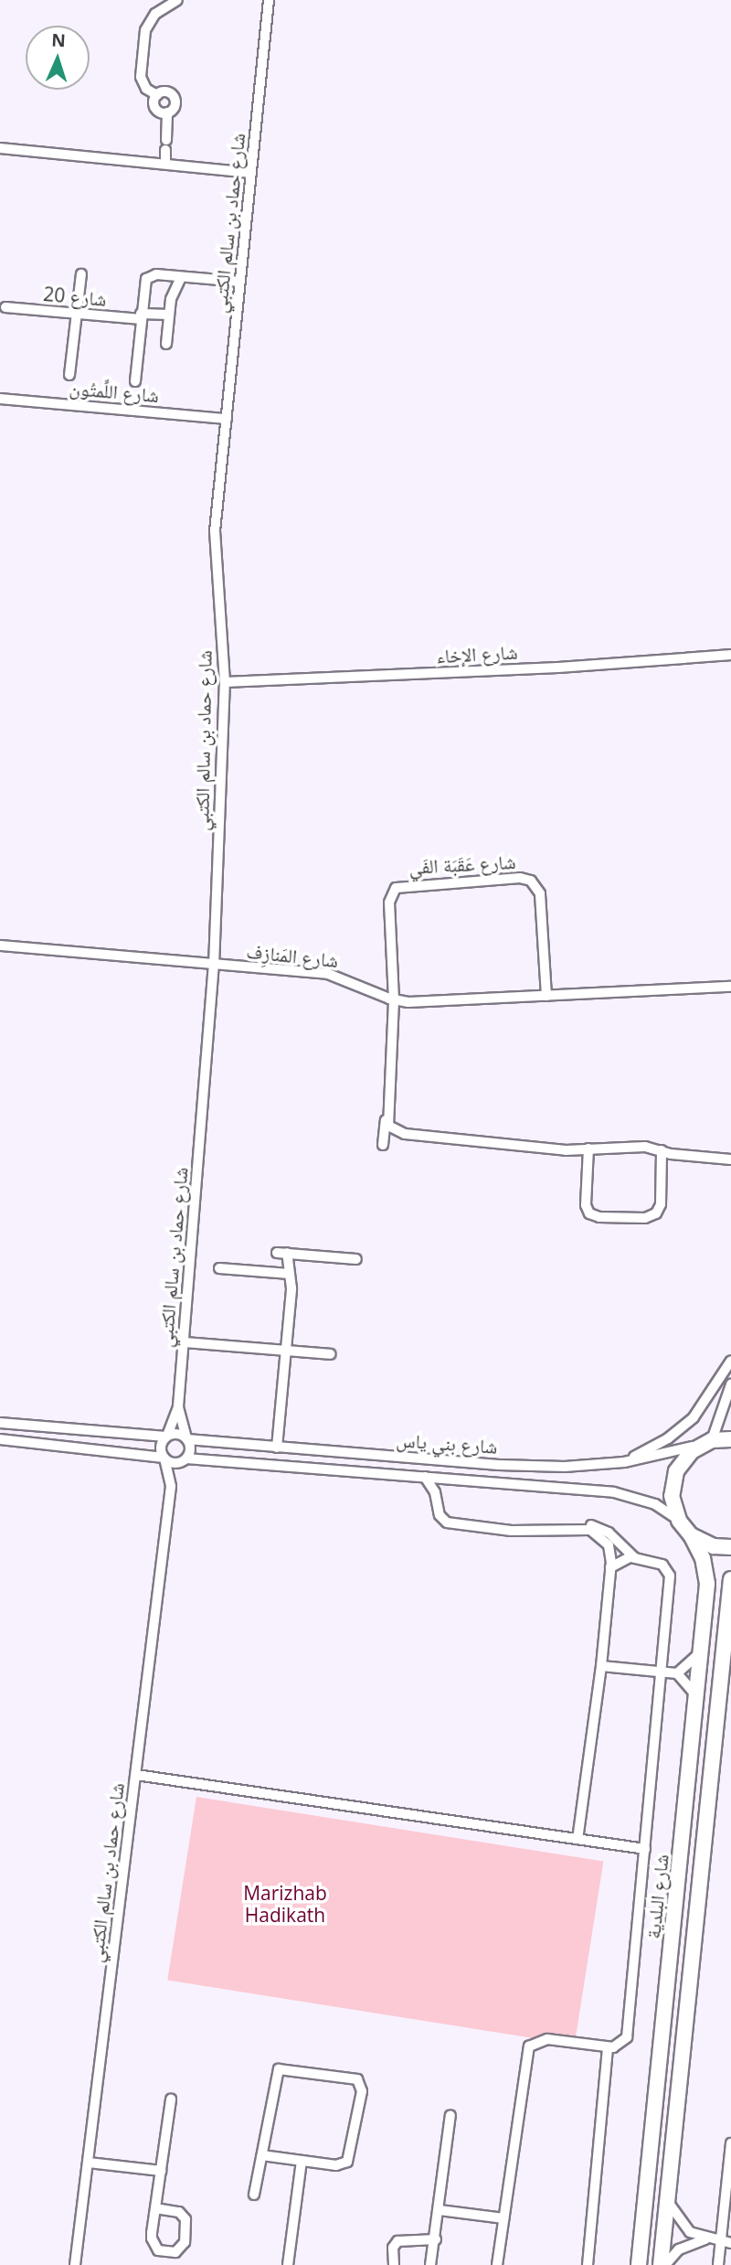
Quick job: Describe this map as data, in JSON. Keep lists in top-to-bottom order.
{
  "streets": {
    "main road": ["شارع البلدية"],
    "street": [
      "شارع حماد بن سالم الكتبي",
      "شارع 20",
      "شارع اللِّمتُون",
      "شارع الإخاء",
      "شارع عَقَبَة الفَي",
      "شارع المَنازِف",
      "شارع بني ياس"
    ]
  },
  "crossings": [
    ["شارع حماد بن سالم الكتبي", "شارع اللِّمتُون"],
    ["شارع حماد بن سالم الكتبي", "شارع الإخاء"],
    ["شارع حماد بن سالم الكتبي", "شارع المَنازِف"],
    ["شارع حماد بن سالم الكتبي", "شارع بني ياس"],
    ["شارع عَقَبَة الفَي", "شارع المَنازِف"]
  ],
  "parks": ["Marizhab Hadikath"],
  "north": "top"
}
